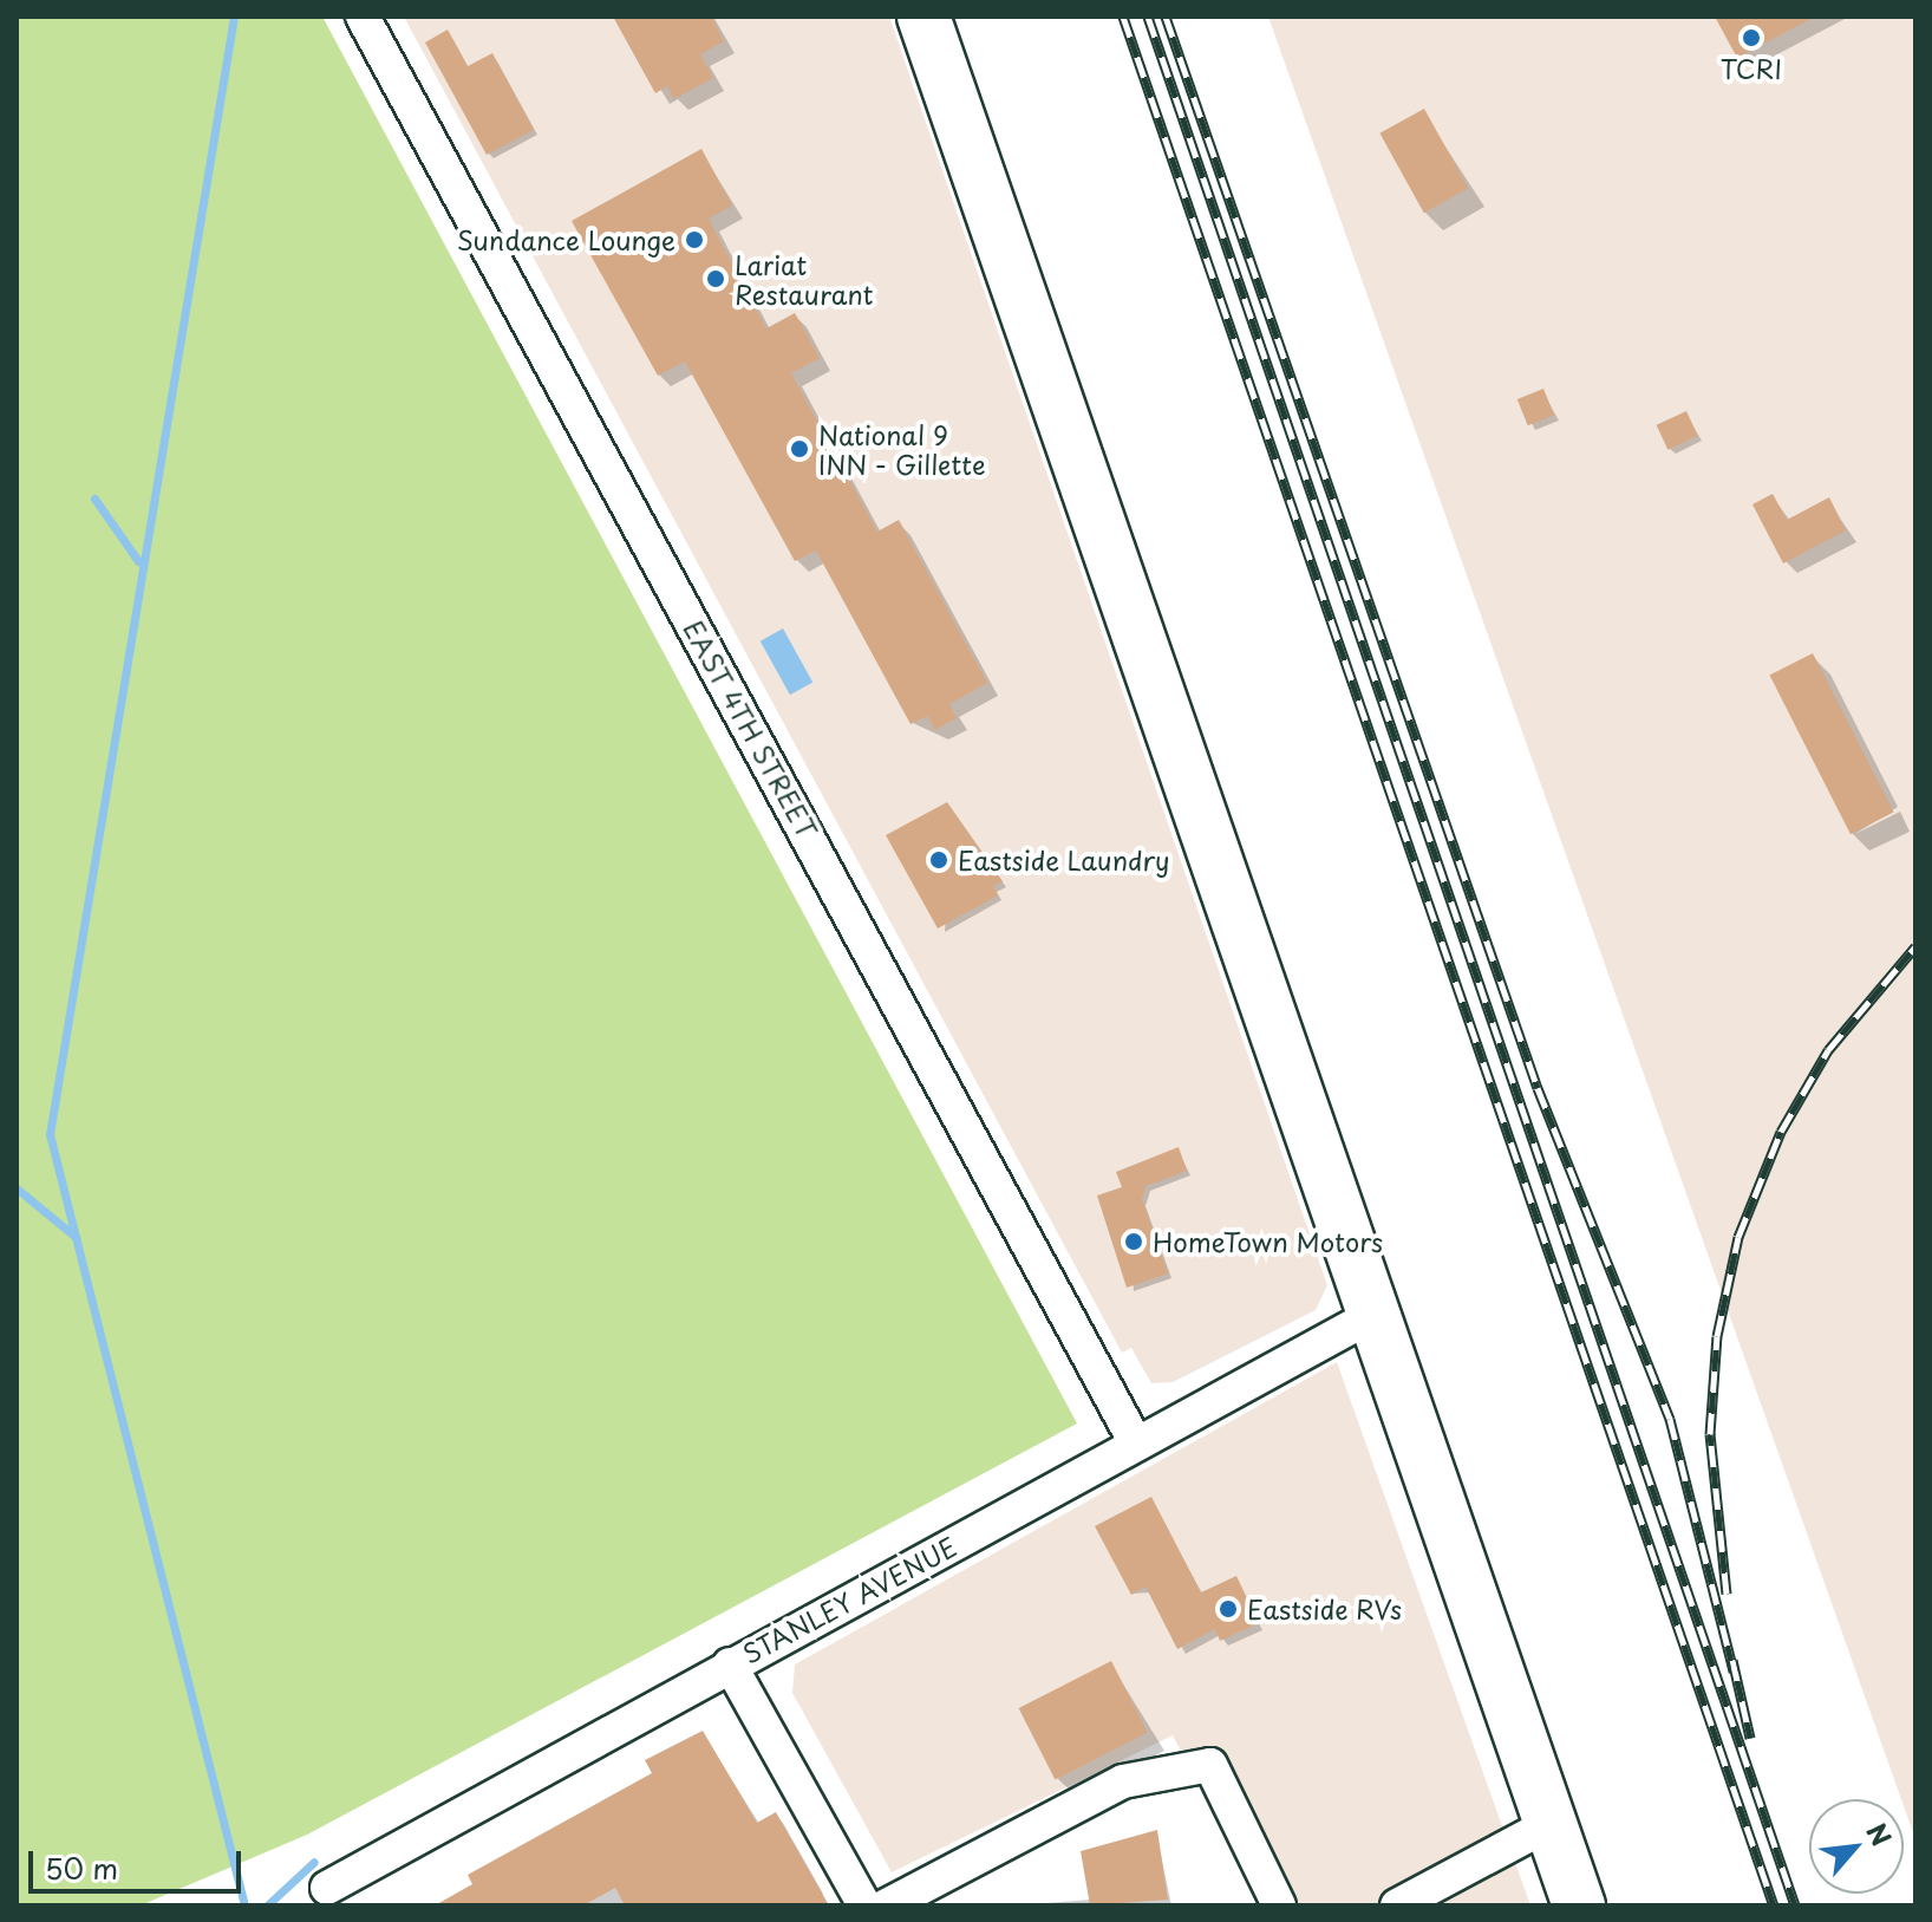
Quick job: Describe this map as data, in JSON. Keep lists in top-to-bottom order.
{
  "streets": {
    "street": ["EAST 4TH STREET", "STANLEY AVENUE"]
  },
  "crossings": [
    ["EAST 4TH STREET", "STANLEY AVENUE"]
  ],
  "places": [
    "TCRI",
    "Sundance Lounge",
    "Lariat Restaurant",
    "National 9 INN - Gillette",
    "Eastside Laundry",
    "HomeTown Motors",
    "Eastside RVs"
  ],
  "scale_bar": "50 m",
  "north": "top right"
}
